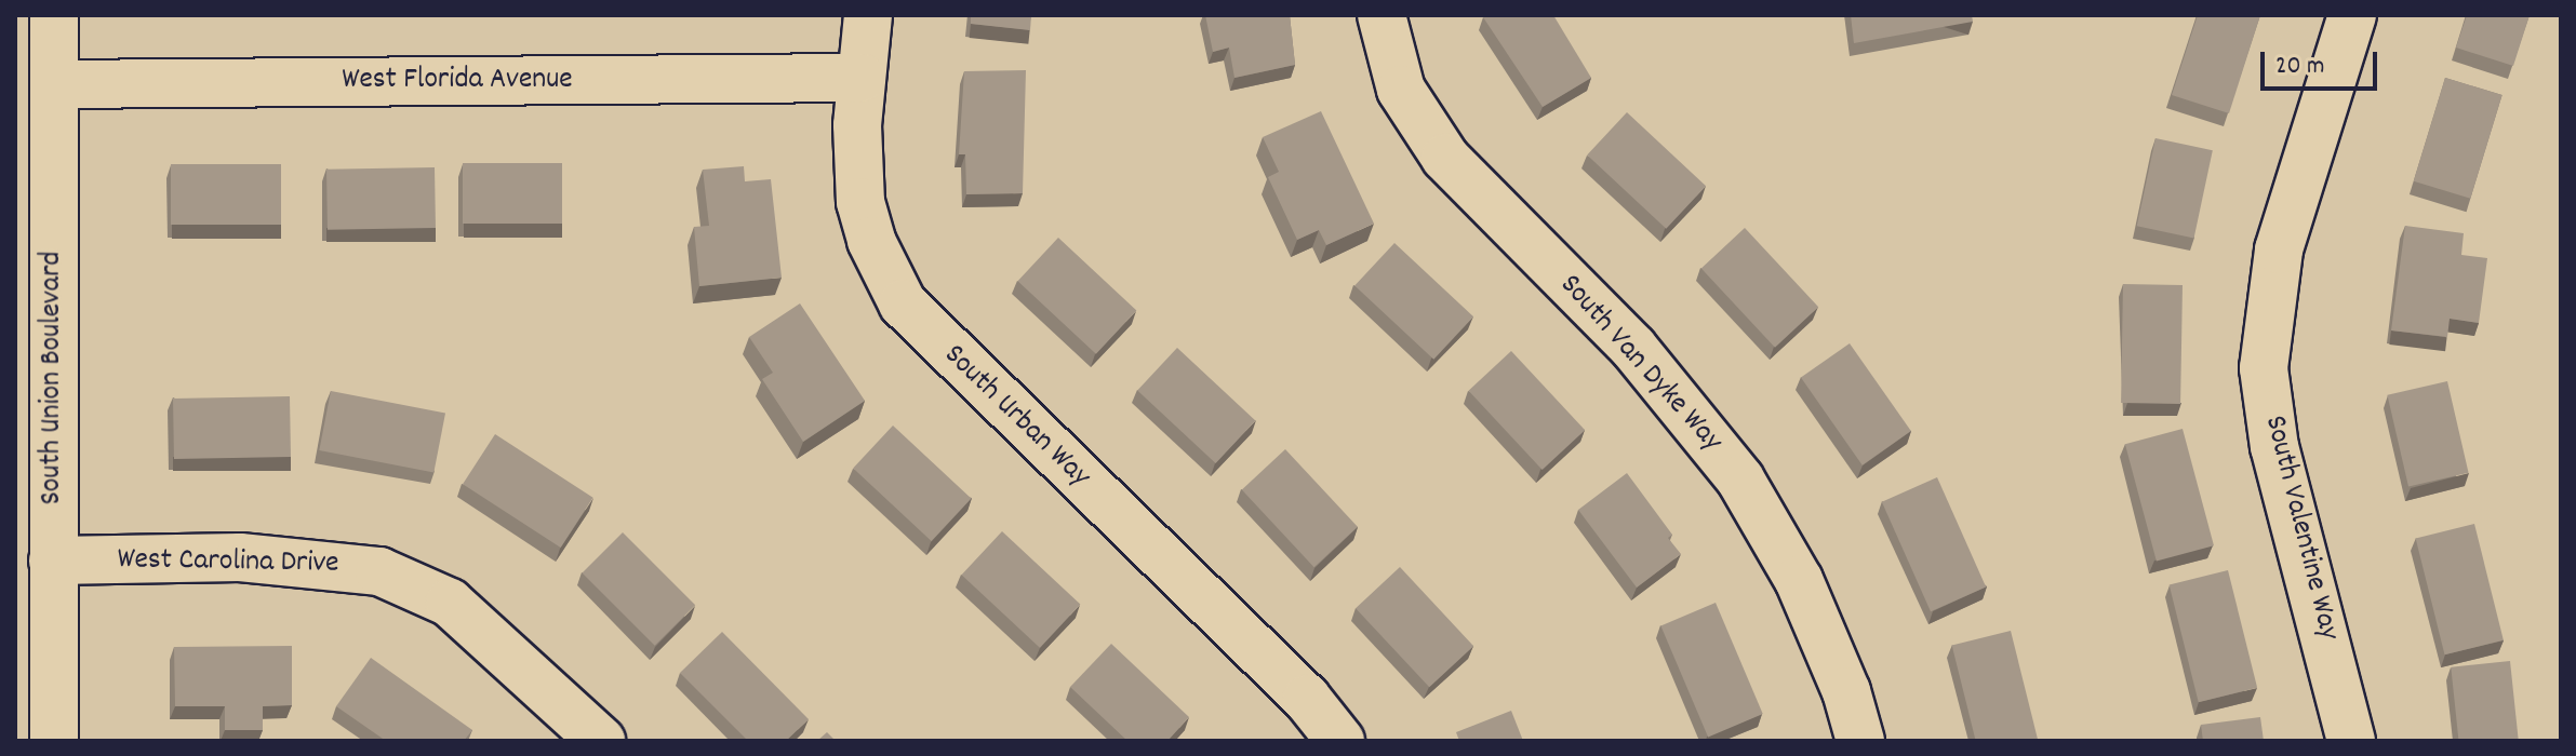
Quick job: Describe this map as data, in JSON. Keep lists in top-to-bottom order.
{
  "streets": {
    "street": [
      "West Florida Avenue",
      "South Van Dyke Way",
      "South Union Boulevard",
      "South Urban Way",
      "South Valentine Way",
      "West Carolina Drive"
    ]
  },
  "crossings": [
    ["West Florida Avenue", "South Union Boulevard"],
    ["West Florida Avenue", "South Urban Way"],
    ["South Union Boulevard", "West Carolina Drive"]
  ],
  "scale_bar": "20 m"
}
